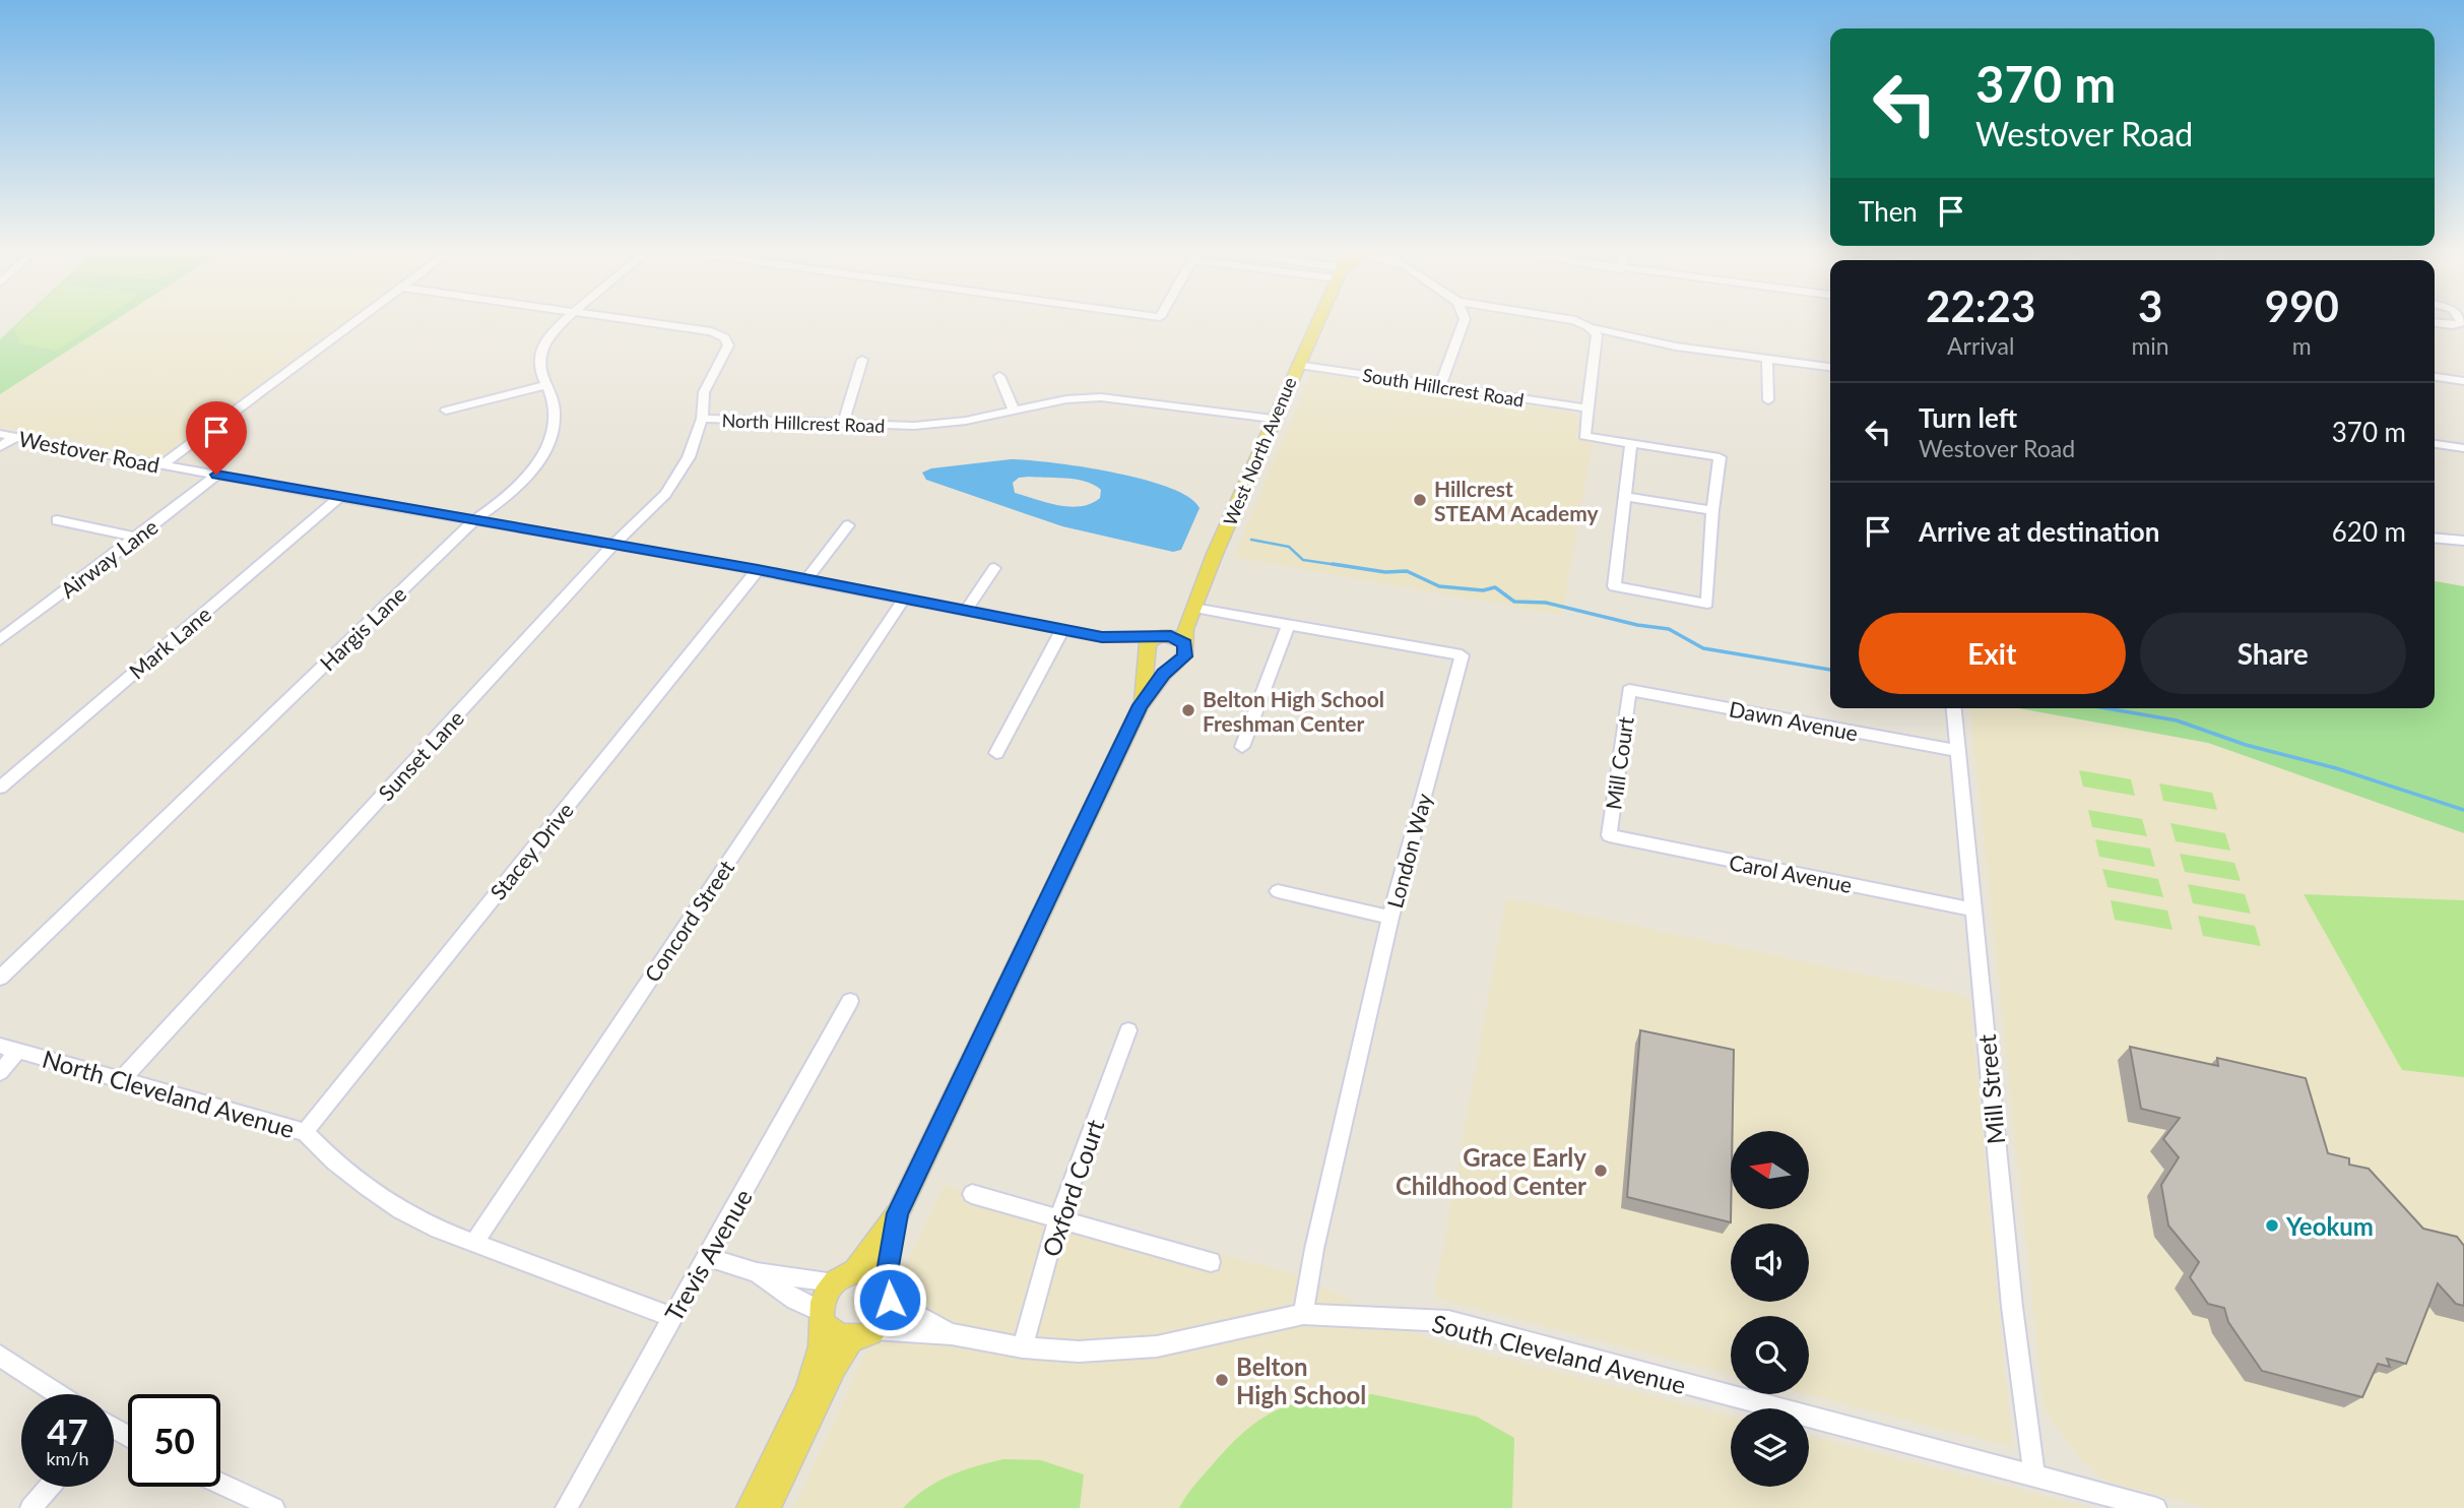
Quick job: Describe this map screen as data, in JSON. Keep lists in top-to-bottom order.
{
  "streets": {
    "main road": ["West North Avenue"],
    "street": [
      "South Hillcrest Road",
      "North Hillcrest Road",
      "Westover Road",
      "Airway Lane",
      "Hargis Lane",
      "Mark Lane",
      "Dawn Avenue",
      "Sunset Lane",
      "Mill Court",
      "Stacey Drive",
      "London Way",
      "Carol Avenue",
      "Concord Street",
      "Mill Street",
      "North Cleveland Avenue",
      "Oxford Court",
      "Trevis Avenue",
      "South Cleveland Avenue"
    ]
  },
  "crossings": [
    ["South Hillcrest Road", "West North Avenue"],
    ["North Hillcrest Road", "West North Avenue"],
    ["North Hillcrest Road", "Sunset Lane"],
    ["Westover Road", "West North Avenue"],
    ["Westover Road", "Airway Lane"],
    ["Westover Road", "Hargis Lane"],
    ["Westover Road", "Mark Lane"],
    ["Westover Road", "Sunset Lane"],
    ["Westover Road", "Stacey Drive"],
    ["Westover Road", "Concord Street"],
    ["West North Avenue", "London Way"],
    ["West North Avenue", "South Cleveland Avenue"],
    ["Dawn Avenue", "Mill Court"],
    ["Dawn Avenue", "Mill Street"],
    ["Sunset Lane", "North Cleveland Avenue"],
    ["Mill Court", "Carol Avenue"],
    ["Stacey Drive", "North Cleveland Avenue"],
    ["London Way", "South Cleveland Avenue"],
    ["Carol Avenue", "Mill Street"],
    ["Concord Street", "North Cleveland Avenue"],
    ["Mill Street", "South Cleveland Avenue"],
    ["North Cleveland Avenue", "Trevis Avenue"],
    ["Oxford Court", "South Cleveland Avenue"]
  ],
  "places": [
    "Hillcrest STEAM Academy",
    "Belton High School Freshman Center",
    "Grace Early Childhood Center",
    "Yeokum",
    "Belton High School"
  ],
  "north": "left",
  "page": {
    "turn": ["370 m", "Westover Road"],
    "then": "Then",
    "eta": [
      "22:23",
      "Arrival",
      "3",
      "min",
      "990",
      "m"
    ],
    "list": [
      {
        "name": "Turn left",
        "note": "Westover Road",
        "value": "370 m"
      },
      {
        "name": "Arrive at destination",
        "value": "620 m"
      }
    ],
    "buttons": ["Exit", "Share"],
    "speed": "47 km/h",
    "limit": "50"
  }
}
